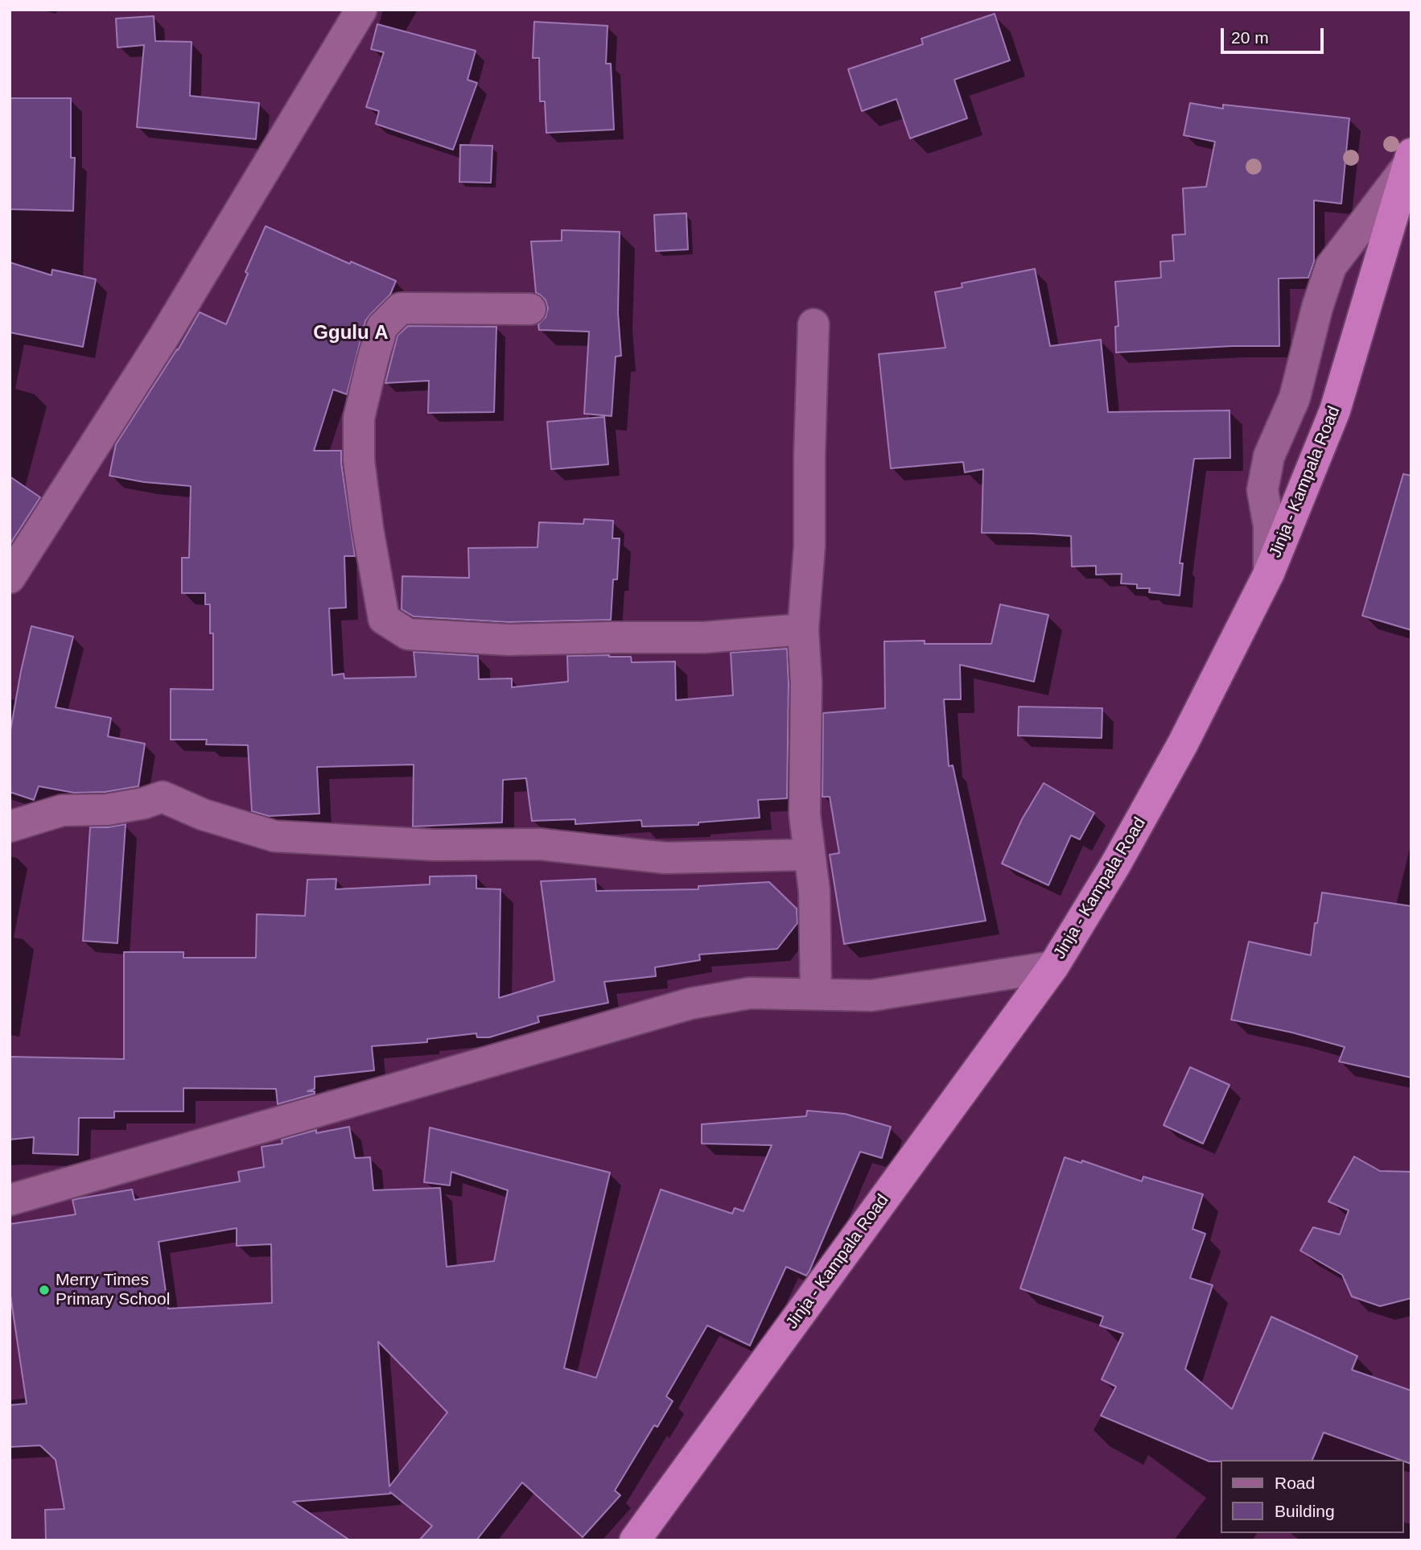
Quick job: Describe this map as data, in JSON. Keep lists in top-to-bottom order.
{
  "streets": {
    "highway": ["Jinja - Kampala Road"]
  },
  "districts": ["Ggulu A"],
  "places": ["Merry Times Primary School"],
  "legend": ["Road", "Building"],
  "scale_bar": "20 m"
}
